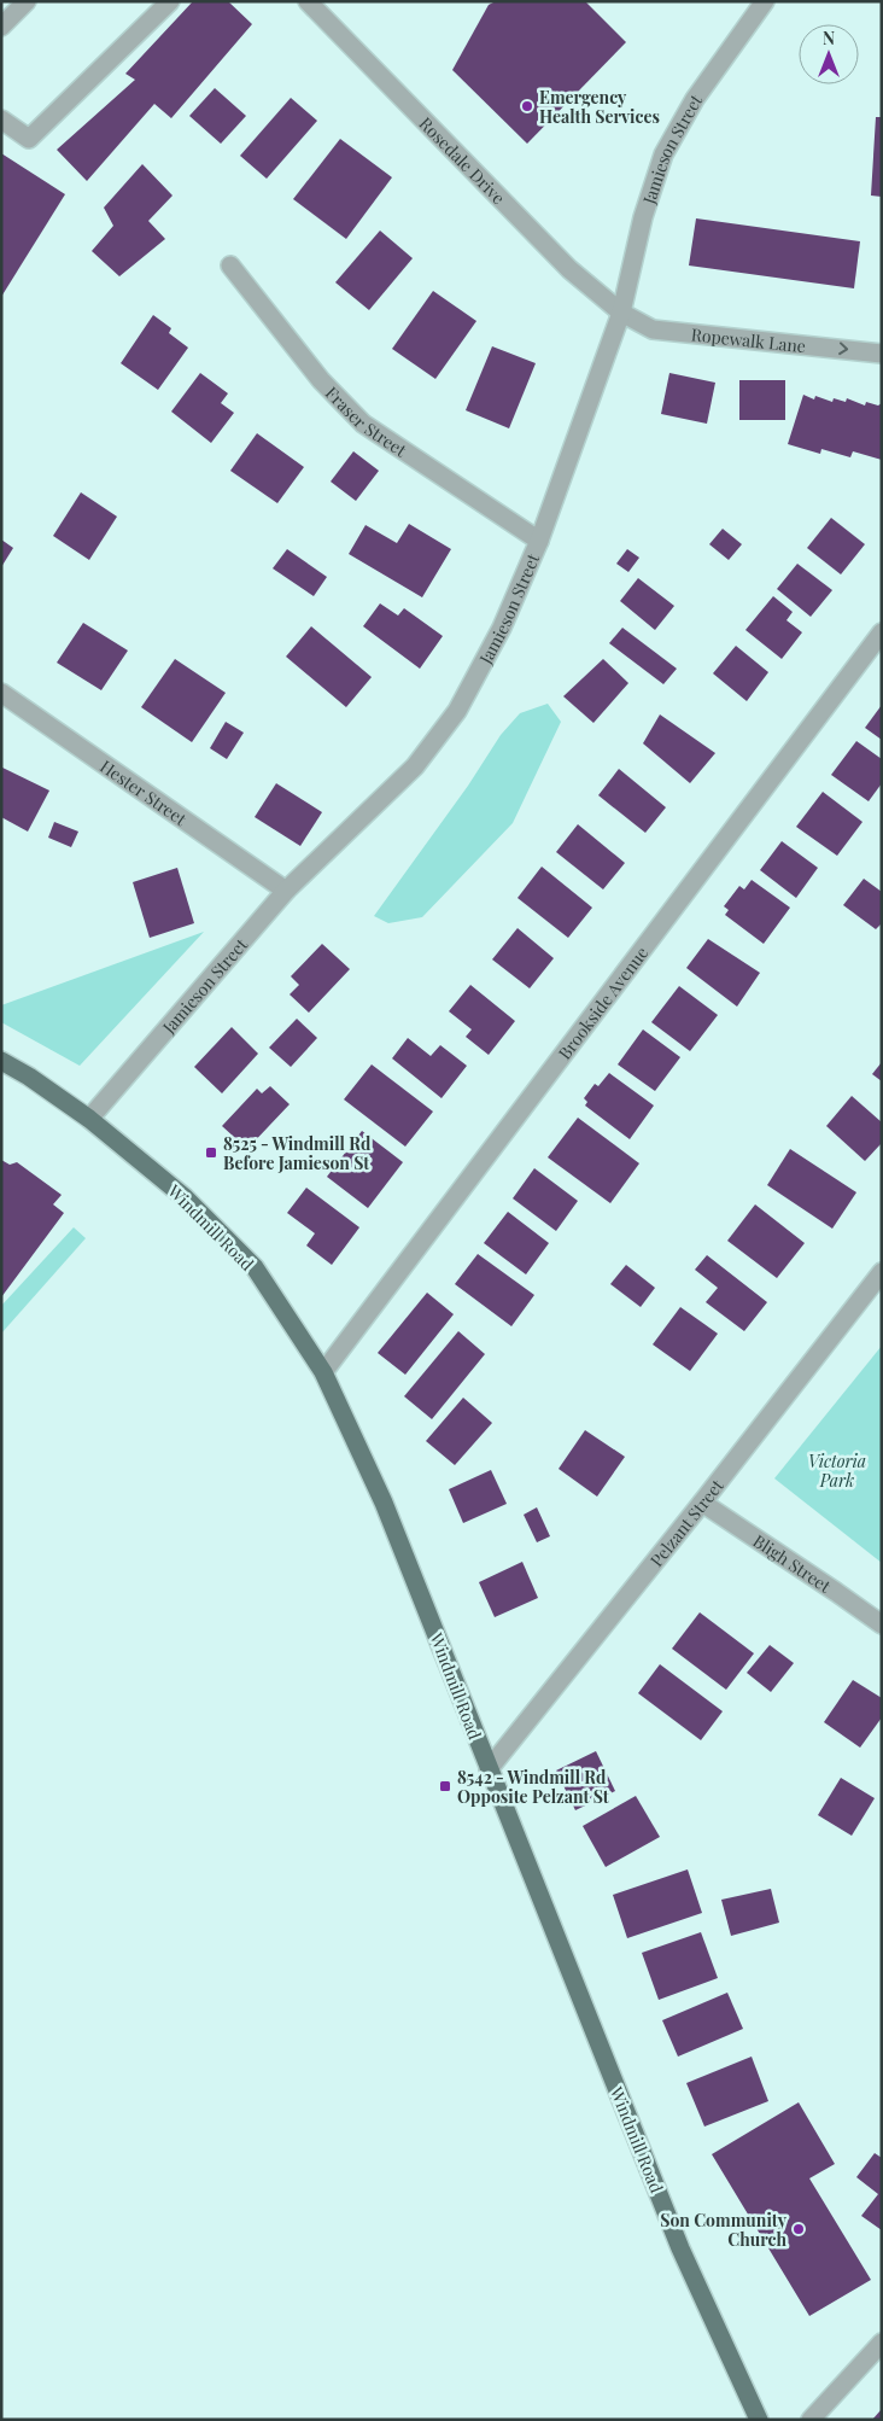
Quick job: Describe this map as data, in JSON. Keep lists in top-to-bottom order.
{
  "streets": {
    "main road": ["Windmill Road"],
    "street": [
      "Jamieson Street",
      "Rosedale Drive",
      "Ropewalk Lane",
      "Fraser Street",
      "Hester Street",
      "Brookside Avenue",
      "Pelzant Street",
      "Bligh Street"
    ]
  },
  "crossings": [
    ["Jamieson Street", "Rosedale Drive"],
    ["Jamieson Street", "Ropewalk Lane"],
    ["Jamieson Street", "Fraser Street"],
    ["Jamieson Street", "Hester Street"],
    ["Jamieson Street", "Windmill Road"],
    ["Rosedale Drive", "Ropewalk Lane"],
    ["Brookside Avenue", "Windmill Road"],
    ["Windmill Road", "Pelzant Street"],
    ["Pelzant Street", "Bligh Street"]
  ],
  "one_way": ["Ropewalk Lane"],
  "parks": ["Victoria Park"],
  "places": {
    "other": ["Emergency Health Services", "Son Community Church"],
    "transit": ["8525 - Windmill Rd Before Jamieson St", "8542 - Windmill Rd Opposite Pelzant St"]
  },
  "north": "top"
}
